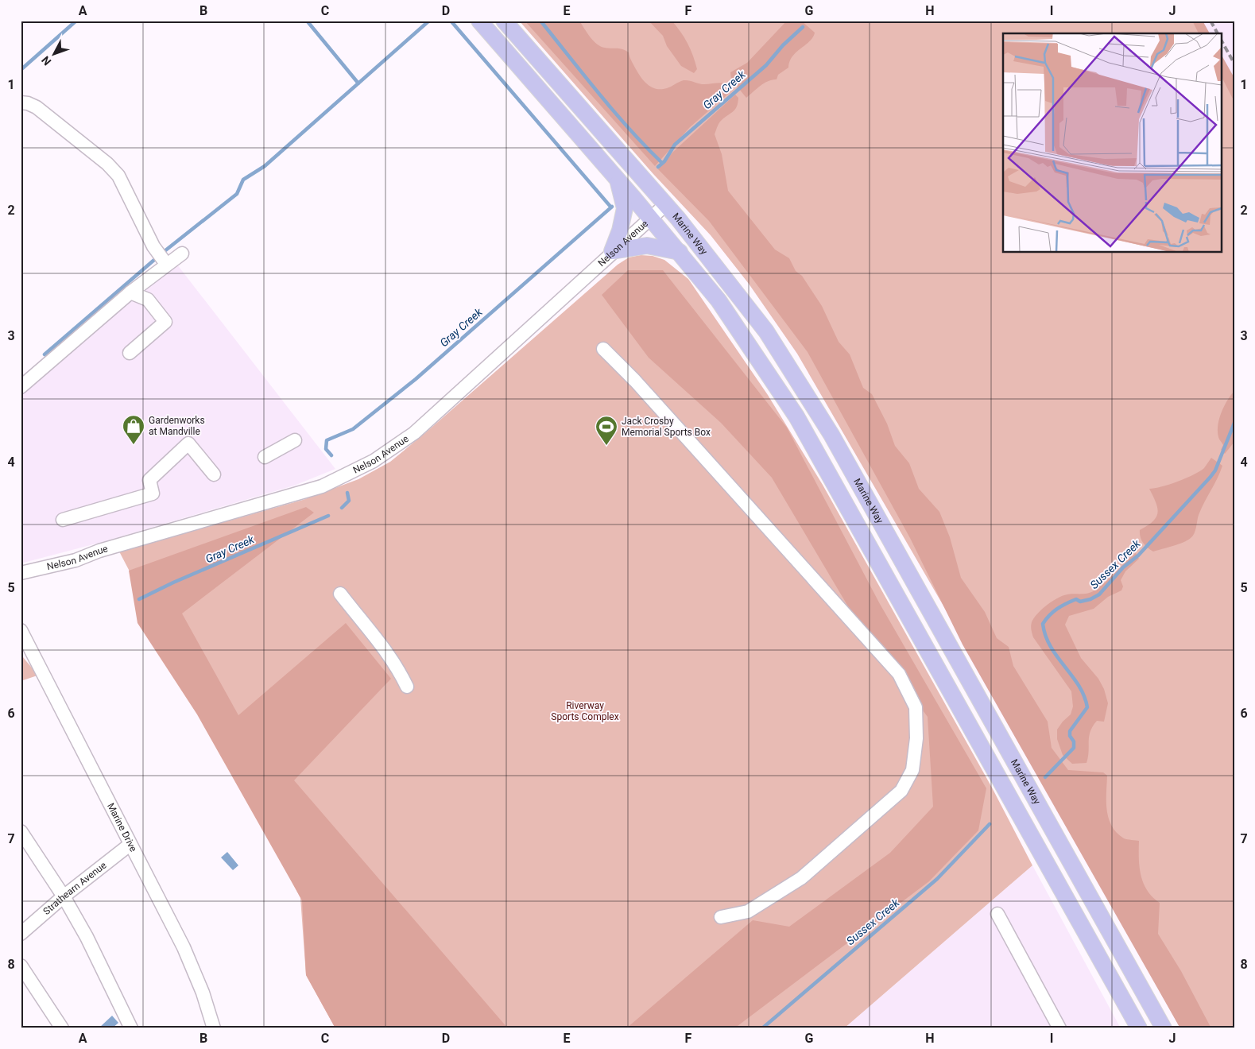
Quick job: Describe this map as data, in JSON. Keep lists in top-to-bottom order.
{
  "streets": {
    "main road": ["Marine Way"],
    "street": ["Nelson Avenue", "Marine Drive", "Strathearn Avenue"]
  },
  "crossings": [
    ["Marine Way", "Nelson Avenue"],
    ["Marine Drive", "Strathearn Avenue"]
  ],
  "water": ["Gray Creek", "Sussex Creek"],
  "parks": ["Riverway Sports Complex"],
  "places": {
    "shop": ["Gardenworks at Mandville"],
    "sports": ["Jack Crosby Memorial Sports Box"]
  },
  "north": "bottom left",
  "grid": {
    "columns": [
      "A",
      "B",
      "C",
      "D",
      "E",
      "F",
      "G",
      "H",
      "I",
      "J"
    ],
    "rows": [
      "1",
      "2",
      "3",
      "4",
      "5",
      "6",
      "7",
      "8"
    ]
  }
}
